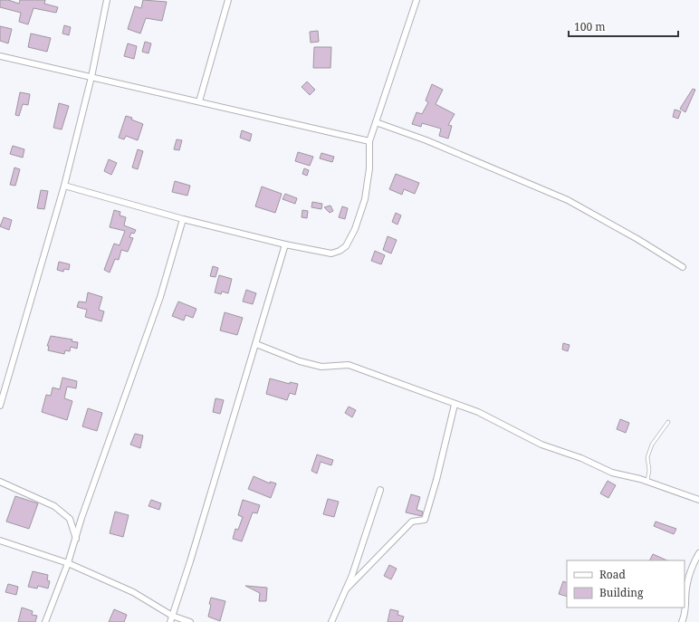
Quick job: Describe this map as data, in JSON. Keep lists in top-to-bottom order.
{
  "legend": ["Road", "Building"],
  "scale_bar": "100 m"
}
